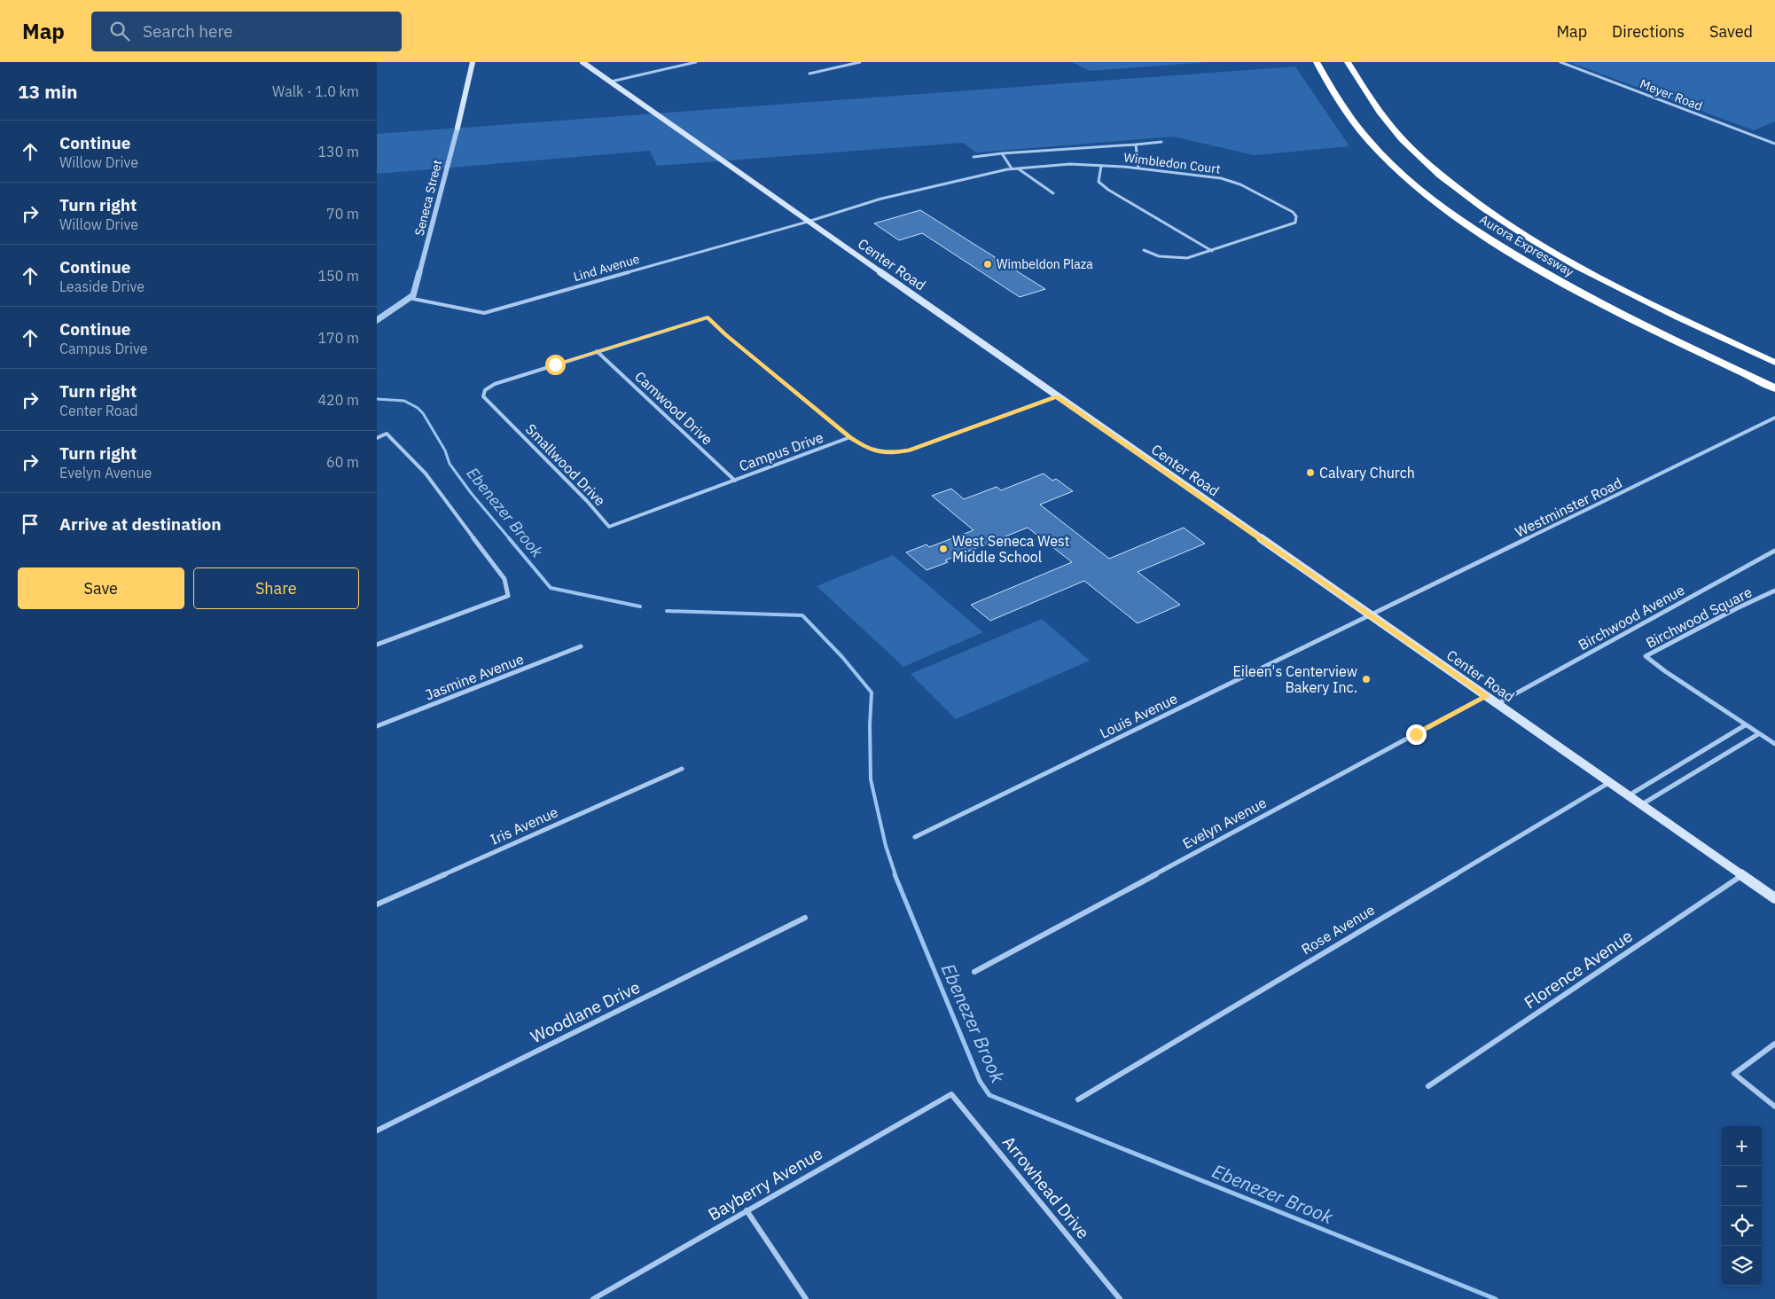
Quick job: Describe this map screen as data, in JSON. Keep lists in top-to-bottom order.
{
  "streets": {
    "highway": ["Aurora Expressway"],
    "main road": ["Seneca Street", "Center Road"],
    "street": [
      "Meyer Road",
      "Wimbledon Court",
      "Lind Avenue",
      "Camwood Drive",
      "Campus Drive",
      "Smallwood Drive",
      "Westminster Road",
      "Birchwood Avenue",
      "Birchwood Square",
      "Jasmine Avenue",
      "Louis Avenue",
      "Evelyn Avenue",
      "Iris Avenue",
      "Rose Avenue",
      "Florence Avenue",
      "Woodlane Drive",
      "Bayberry Avenue",
      "Arrowhead Drive"
    ]
  },
  "crossings": [
    ["Wimbledon Court", "Center Road"],
    ["Wimbledon Court", "Lind Avenue"],
    ["Seneca Street", "Lind Avenue"],
    ["Center Road", "Lind Avenue"],
    ["Center Road", "Westminster Road"],
    ["Center Road", "Birchwood Avenue"],
    ["Center Road", "Louis Avenue"],
    ["Center Road", "Evelyn Avenue"],
    ["Center Road", "Rose Avenue"],
    ["Center Road", "Florence Avenue"],
    ["Camwood Drive", "Campus Drive"],
    ["Camwood Drive", "Smallwood Drive"],
    ["Campus Drive", "Smallwood Drive"],
    ["Westminster Road", "Louis Avenue"],
    ["Bayberry Avenue", "Arrowhead Drive"]
  ],
  "water": ["Ebenezer Brook"],
  "places": [
    "Wimbeldon Plaza",
    "Calvary Church",
    "West Seneca West Middle School",
    "Eileen's Centerview Bakery Inc."
  ],
  "page": {
    "header": "Map",
    "search": "Search here",
    "nav": ["Map", "Directions", "Saved"],
    "heading": ["13 min", "Walk · 1.0 km"],
    "list": [
      ["Continue", "Willow Drive", "130 m"],
      ["Turn right", "Willow Drive", "70 m"],
      ["Continue", "Leaside Drive", "150 m"],
      ["Continue", "Campus Drive", "170 m"],
      ["Turn right", "Center Road", "420 m"],
      ["Turn right", "Evelyn Avenue", "60 m"],
      "Arrive at destination"
    ],
    "buttons": ["Save", "Share"],
    "map_buttons": ["+", "−"]
  }
}
